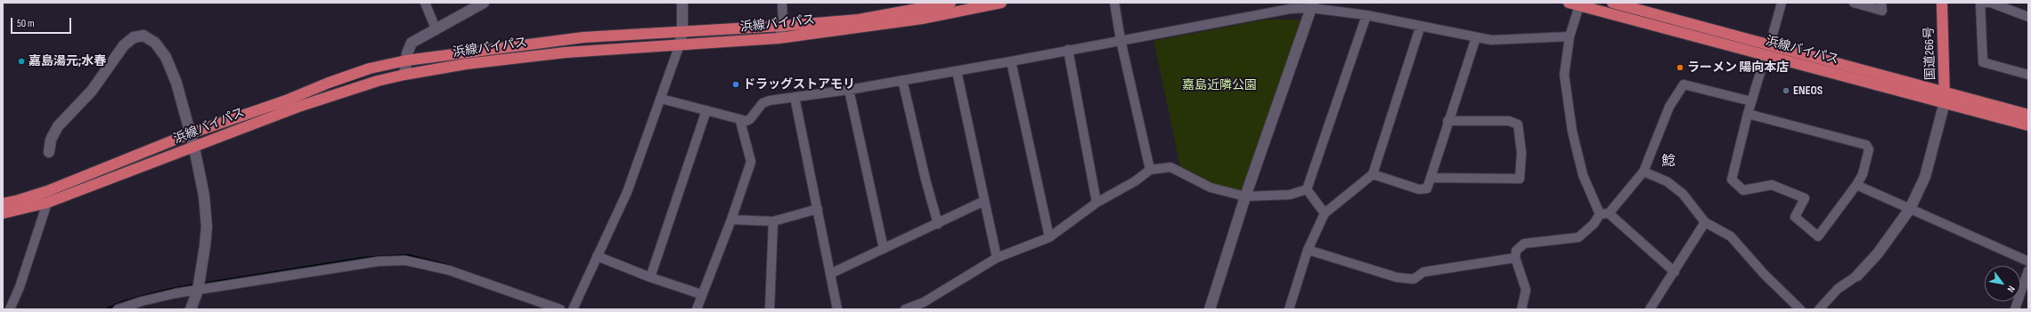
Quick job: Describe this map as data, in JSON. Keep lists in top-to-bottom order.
{
  "streets": {
    "highway": ["浜線バイパス", "国道266号"]
  },
  "crossings": [
    ["浜線バイパス", "国道266号"]
  ],
  "districts": ["鯰"],
  "parks": ["嘉島近隣公園"],
  "places": [
    "嘉島湯元;水春",
    "ラーメン 陽向本店",
    "ドラッグストアモリ",
    "ENEOS"
  ],
  "scale_bar": "50 m",
  "north": "bottom right"
}
